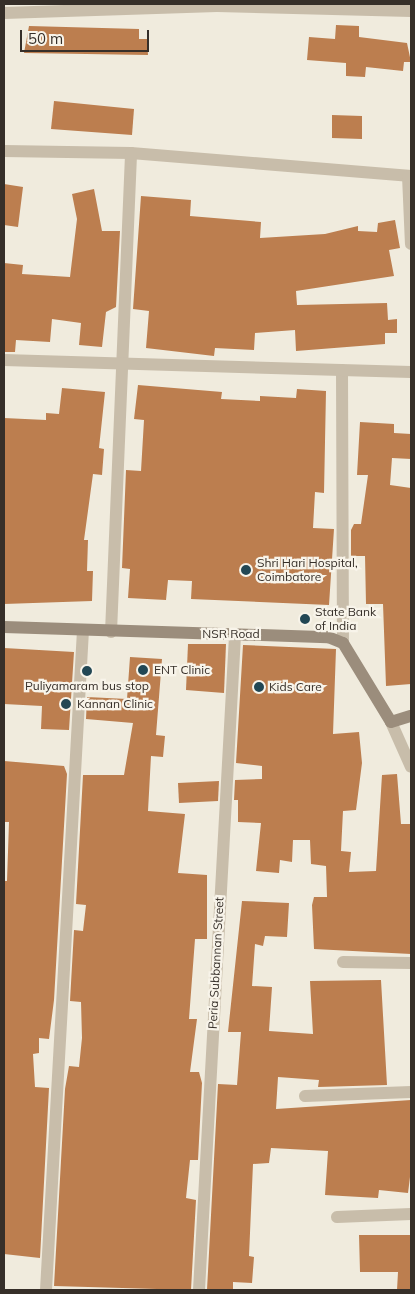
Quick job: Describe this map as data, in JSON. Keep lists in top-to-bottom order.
{
  "streets": {
    "main road": ["NSR Road"],
    "street": ["Peria Subbannan Street"]
  },
  "crossings": [
    ["NSR Road", "Peria Subbannan Street"]
  ],
  "places": [
    "Shri Hari Hospital, Coimbatore",
    "State Bank of India",
    "ENT Clinic",
    "Puliyamaram bus stop",
    "Kids Care",
    "Kannan Clinic"
  ],
  "scale_bar": "50 m"
}
